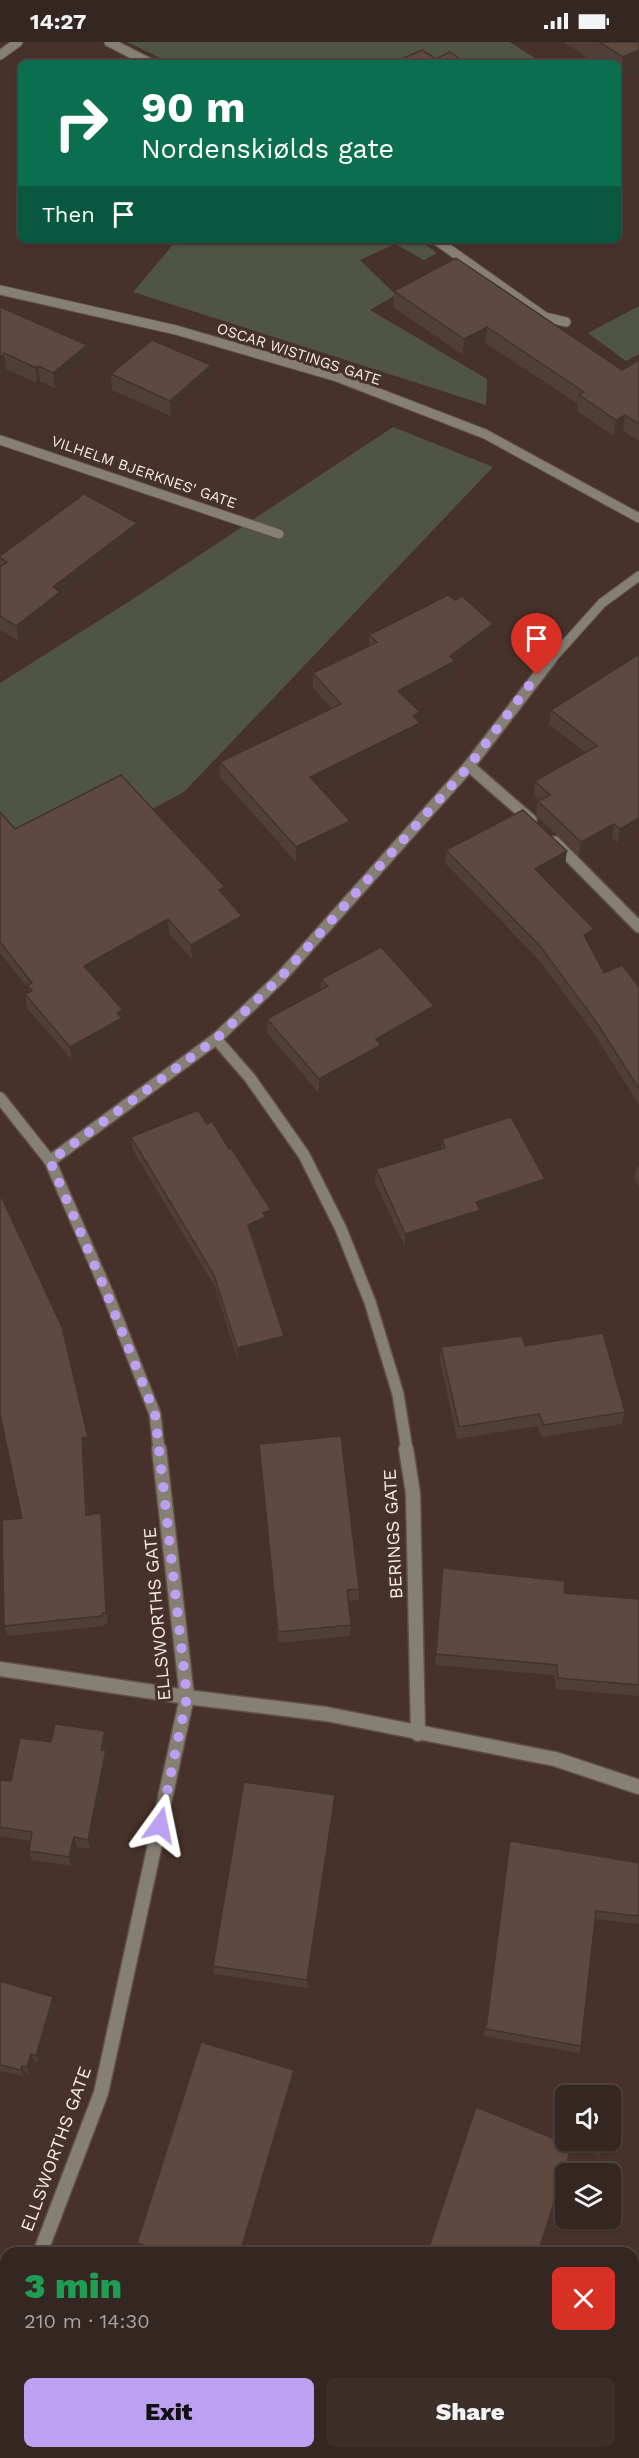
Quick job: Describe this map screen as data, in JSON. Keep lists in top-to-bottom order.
{
  "streets": {
    "street": [
      "OSCAR WISTINGS GATE",
      "VILHELM BJERKNES' GATE",
      "BERINGS GATE",
      "ELLSWORTHS GATE"
    ]
  },
  "page": {
    "status": "14:27",
    "turn": ["90 m", "Nordenskiølds gate"],
    "then": "Then",
    "heading": ["3 min", "210 m · 14:30"],
    "buttons": ["Exit", "Share"]
  }
}
